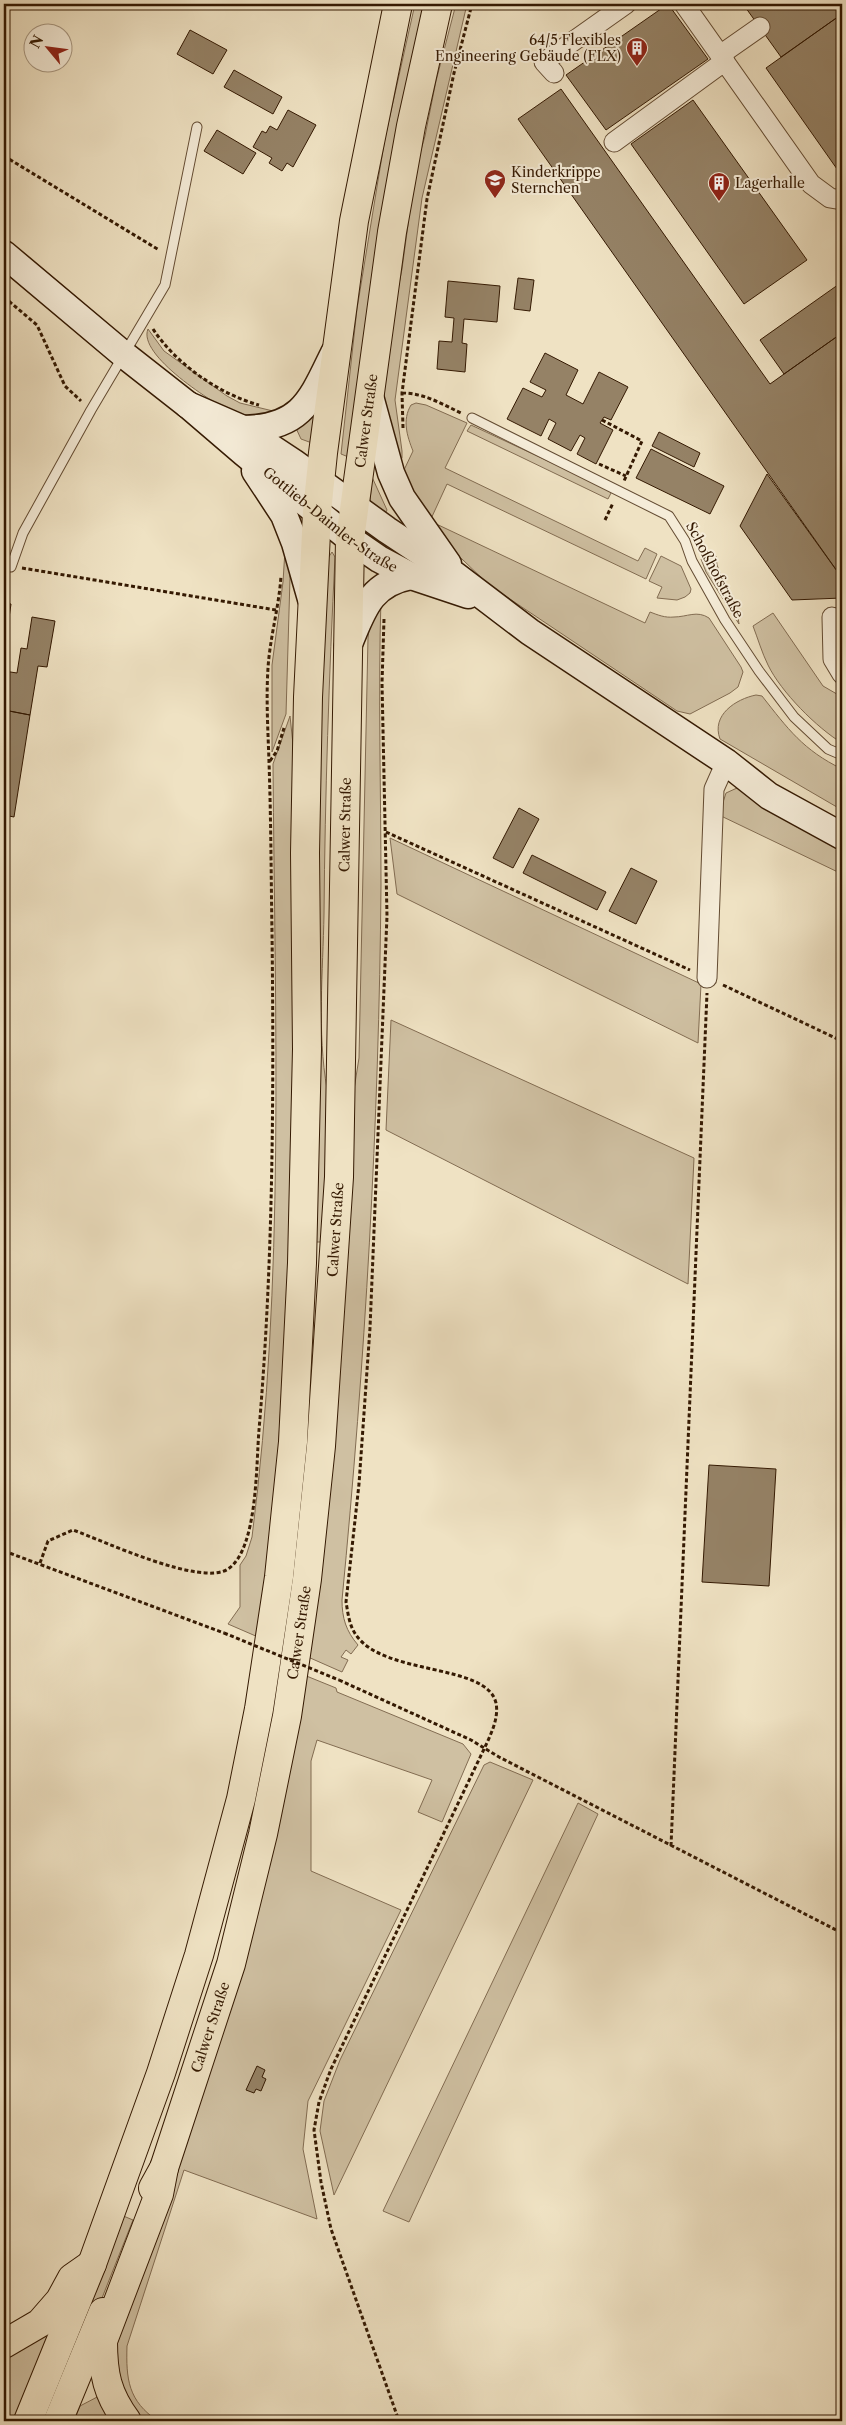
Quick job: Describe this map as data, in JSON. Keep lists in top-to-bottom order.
{
  "streets": {
    "main road": ["Calwer Straße", "Gottlieb-Daimler-Straße"],
    "lane": ["Schoßhofstraße"]
  },
  "crossings": [
    ["Calwer Straße", "Gottlieb-Daimler-Straße"]
  ],
  "places": {
    "building": ["64/5 Flexibles Engineering Gebäude (FLX)", "Lagerhalle"],
    "school or university": ["Kinderkrippe Sternchen"]
  },
  "north": "top left"
}
